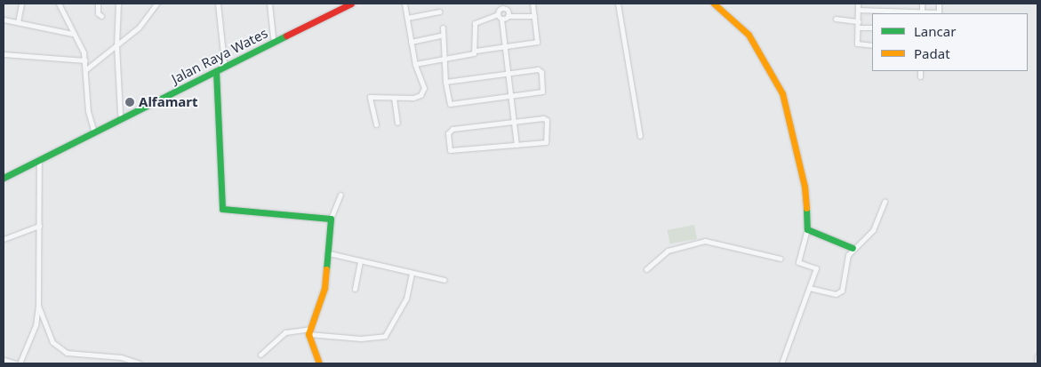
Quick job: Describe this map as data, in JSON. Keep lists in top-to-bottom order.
{
  "streets": {
    "main road": ["Jalan Raya Wates"]
  },
  "places": ["Alfamart"],
  "legend": ["Lancar", "Padat"]
}
